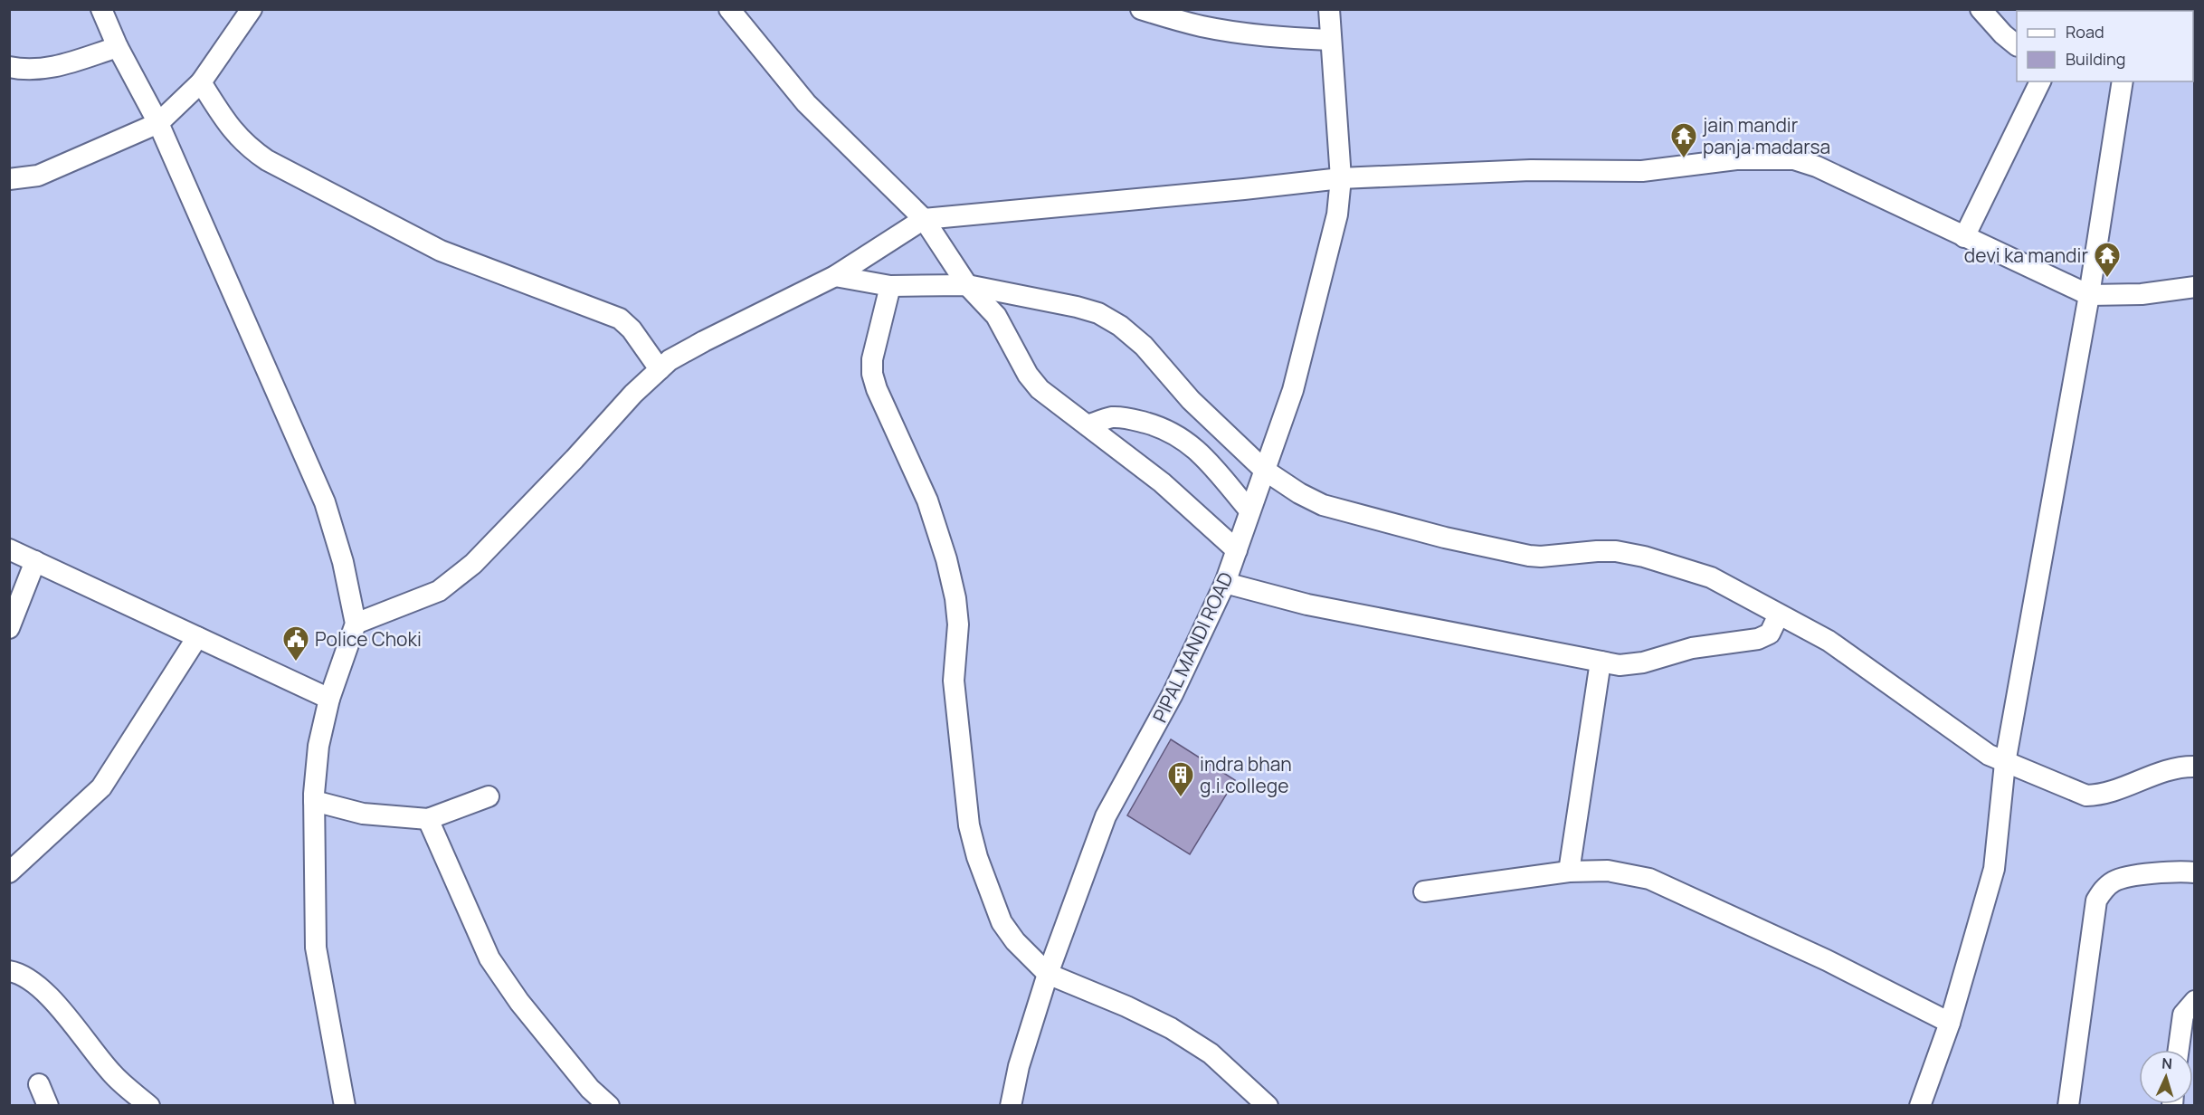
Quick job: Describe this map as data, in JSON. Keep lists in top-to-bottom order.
{
  "streets": {
    "street": ["PIPAL MANDI ROAD"]
  },
  "places": {
    "temple": ["jain mandir panja madarsa", "devi ka mandir"],
    "public building": ["Police Choki"],
    "building": ["indra bhan g.i.college"]
  },
  "legend": ["Road", "Building"],
  "north": "top"
}
